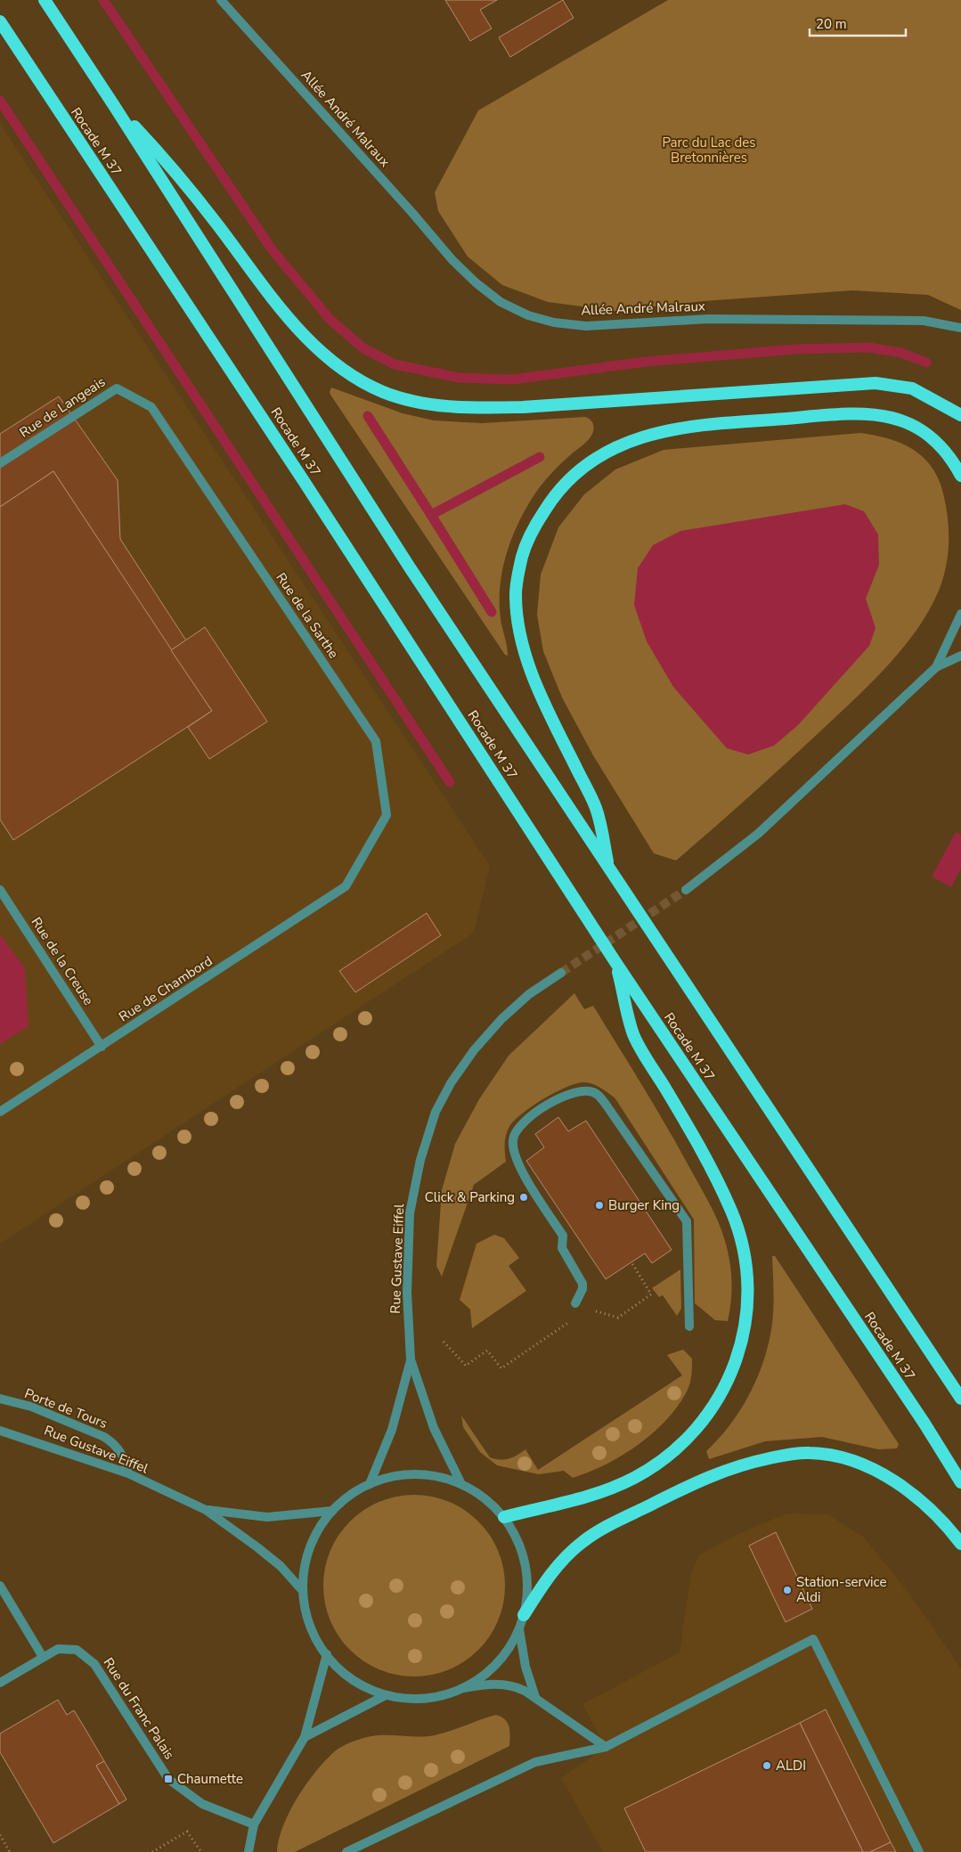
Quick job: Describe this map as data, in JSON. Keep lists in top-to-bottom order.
{
  "streets": {
    "highway": ["Rocade M 37"],
    "street": [
      "Allée André Malraux",
      "Rue de Langeais",
      "Rue de la Sarthe",
      "Rue de la Creuse",
      "Rue de Chambord",
      "Rue Gustave Eiffel",
      "Porte de Tours",
      "Rue du Franc Palais"
    ]
  },
  "crossings": [
    ["Rue de Langeais", "Rue de la Sarthe"],
    ["Rue de la Sarthe", "Rue de Chambord"],
    ["Rue de la Creuse", "Rue de Chambord"],
    ["Rue Gustave Eiffel", "Porte de Tours"]
  ],
  "parks": ["Parc du Lac des Bretonnières"],
  "places": {
    "other": [
      "Click & Parking",
      "Burger King",
      "Station-service Aldi",
      "ALDI"
    ],
    "transit": ["Chaumette"]
  },
  "scale_bar": "20 m"
}
